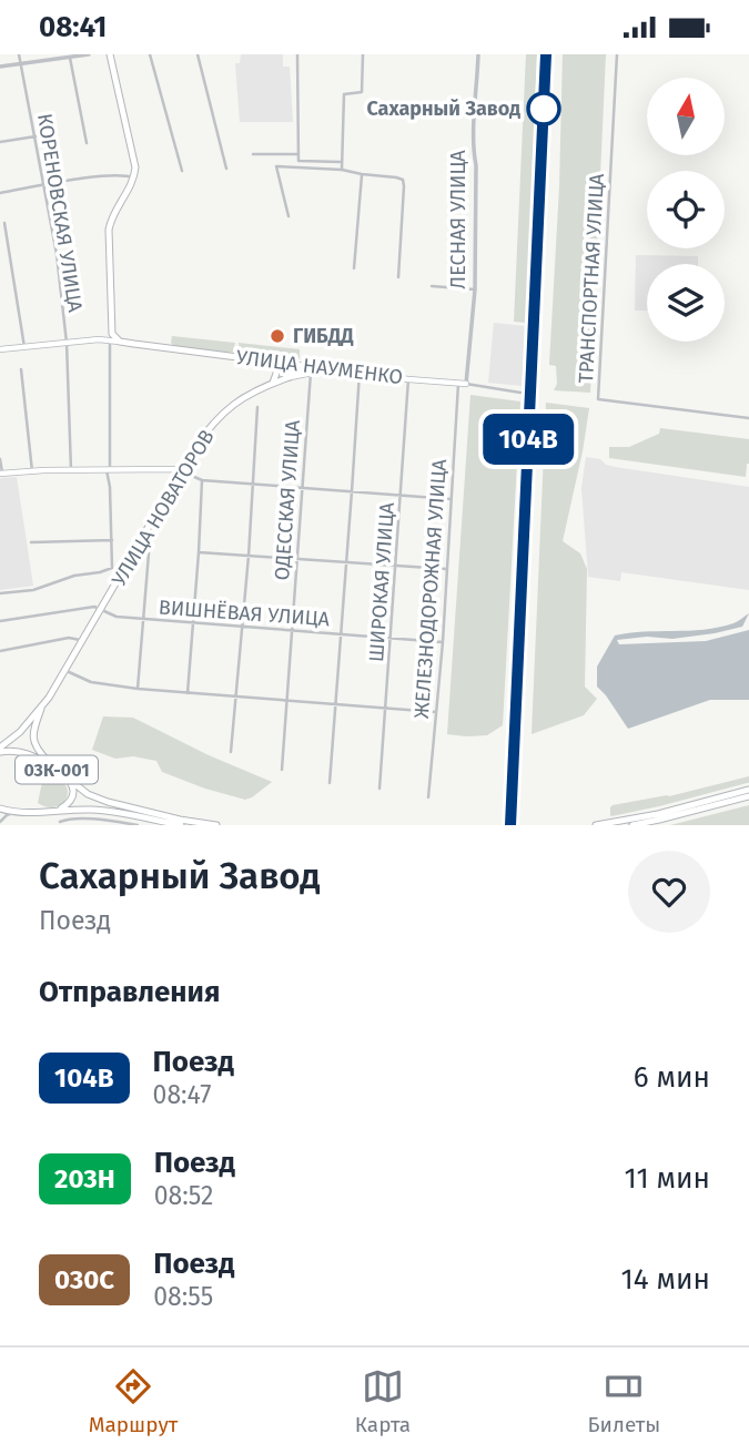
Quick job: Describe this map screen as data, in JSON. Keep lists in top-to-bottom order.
{
  "streets": {
    "main road": ["УЛИЦА НАУМЕНКО", "УЛИЦА НОВАТОРОВ", "03К-001"],
    "street": [
      "КОРЕНОВСКАЯ УЛИЦА",
      "ЛЕСНАЯ УЛИЦА",
      "ТРАНСПОРТНАЯ УЛИЦА",
      "ОДЕССКАЯ УЛИЦА",
      "ШИРОКАЯ УЛИЦА",
      "ЖЕЛЕЗНОДОРОЖНАЯ УЛИЦА",
      "ВИШНЁВАЯ УЛИЦА"
    ]
  },
  "crossings": [
    ["ЛЕСНАЯ УЛИЦА", "УЛИЦА НАУМЕНКО"],
    ["УЛИЦА НАУМЕНКО", "УЛИЦА НОВАТОРОВ"],
    ["УЛИЦА НАУМЕНКО", "ШИРОКАЯ УЛИЦА"],
    ["УЛИЦА НАУМЕНКО", "ЖЕЛЕЗНОДОРОЖНАЯ УЛИЦА"],
    ["ОДЕССКАЯ УЛИЦА", "УЛИЦА НОВАТОРОВ"],
    ["ОДЕССКАЯ УЛИЦА", "ВИШНЁВАЯ УЛИЦА"],
    ["УЛИЦА НОВАТОРОВ", "ВИШНЁВАЯ УЛИЦА"],
    ["ШИРОКАЯ УЛИЦА", "ВИШНЁВАЯ УЛИЦА"],
    ["ЖЕЛЕЗНОДОРОЖНАЯ УЛИЦА", "ВИШНЁВАЯ УЛИЦА"]
  ],
  "places": ["Сахарный Завод", "ГИБДД"],
  "north": "top",
  "page": {
    "status": "08:41",
    "on_map": "104В",
    "heading": [
      ["Сахарный Завод", "Поезд"],
      "Отправления"
    ],
    "list": [
      {
        "mark": "104В",
        "name": "Поезд",
        "note": "08:47",
        "value": "6 мин"
      },
      {
        "mark": "203Н",
        "name": "Поезд",
        "note": "08:52",
        "value": "11 мин"
      },
      {
        "mark": "030C",
        "name": "Поезд",
        "note": "08:55",
        "value": "14 мин"
      }
    ],
    "tabs": ["Маршрут", "Карта", "Билеты"]
  }
}
